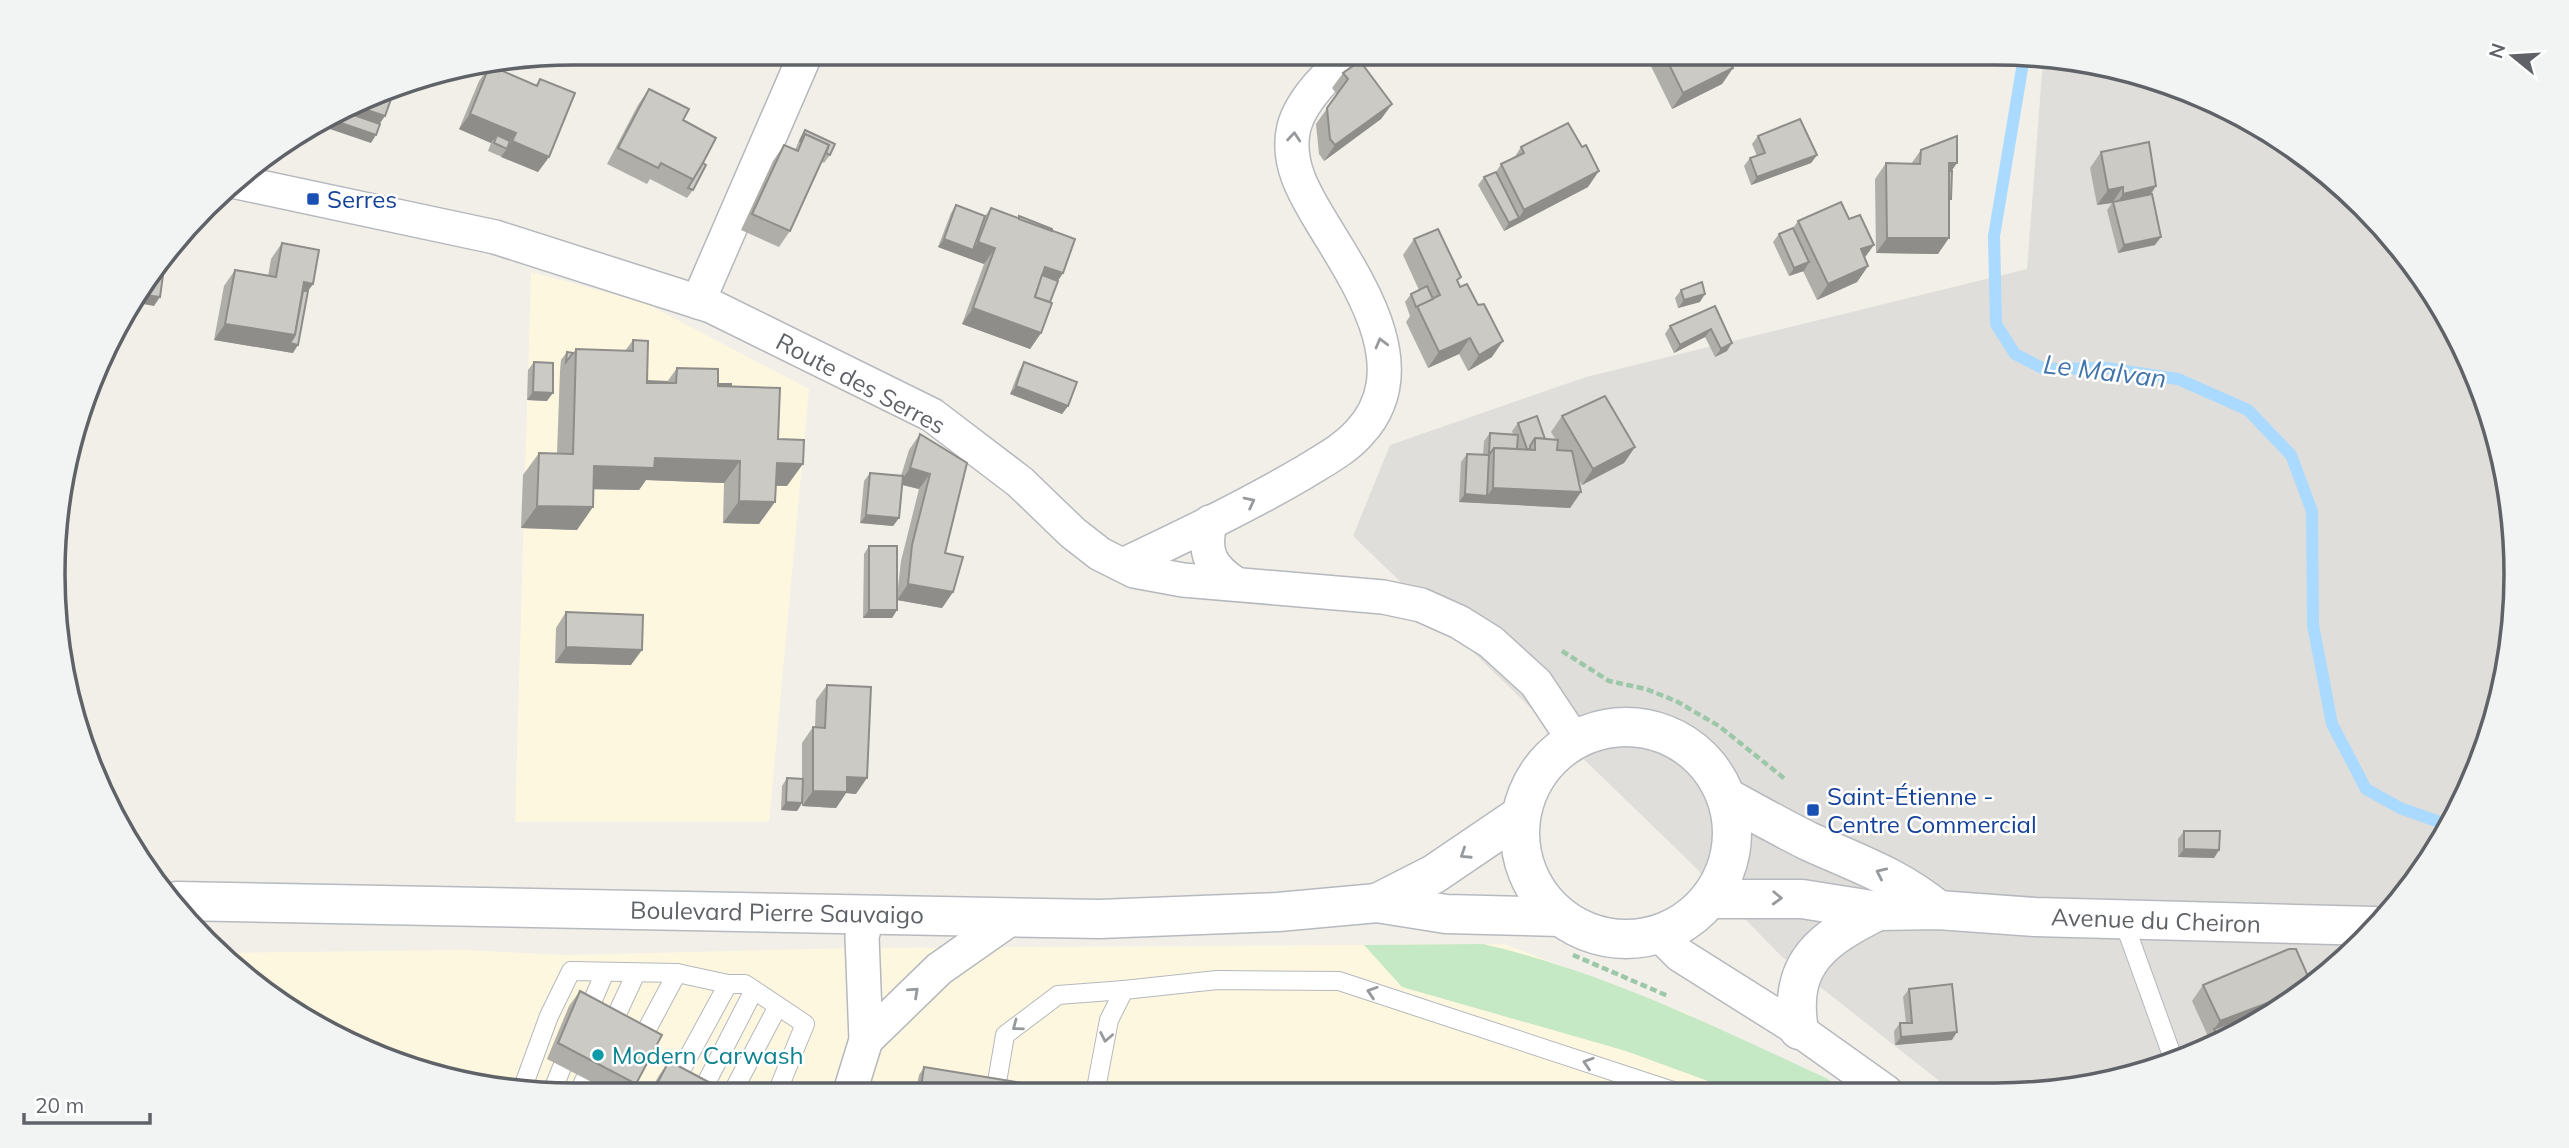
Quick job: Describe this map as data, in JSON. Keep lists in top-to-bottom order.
{
  "streets": {
    "main road": ["Boulevard Pierre Sauvaigo", "Avenue du Cheiron"],
    "street": ["Route des Serres"]
  },
  "crossings": [
    ["Route des Serres", "Boulevard Pierre Sauvaigo"],
    ["Route des Serres", "Avenue du Cheiron"],
    ["Boulevard Pierre Sauvaigo", "Avenue du Cheiron"]
  ],
  "water": ["Le Malvan"],
  "places": {
    "transit": ["Serres", "Saint-Étienne - Centre Commercial"],
    "other": ["Modern Carwash"]
  },
  "scale_bar": "20 m",
  "north": "left"
}
